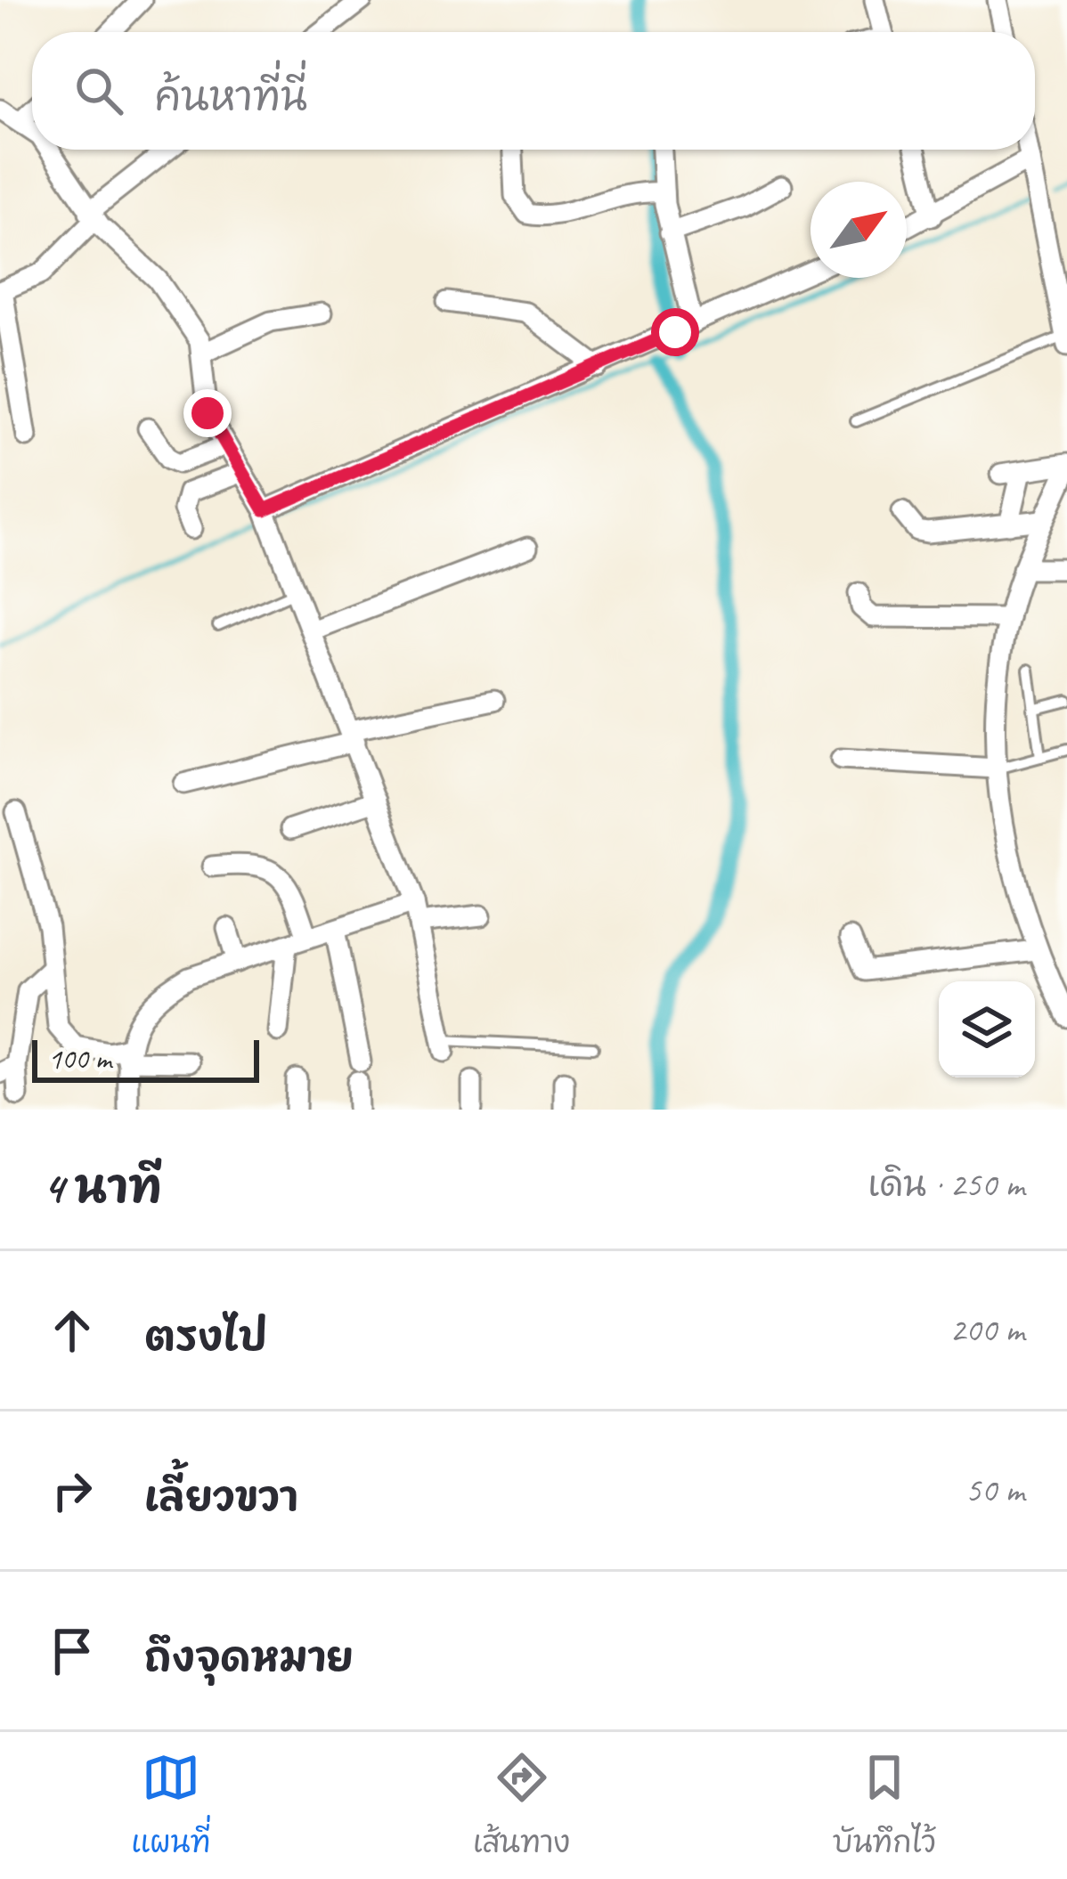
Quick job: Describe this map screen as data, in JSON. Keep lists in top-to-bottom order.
{
  "scale_bar": "100 m",
  "north": "top right",
  "page": {
    "search": "ค้นหาที่นี่",
    "scale": "100 m",
    "heading": ["4 นาที", "เดิน · 250 m"],
    "list": [
      ["ตรงไป", "200 m"],
      ["เลี้ยวขวา", "50 m"],
      "ถึงจุดหมาย"
    ],
    "nav": ["แผนที่", "เส้นทาง", "บันทึกไว้"]
  }
}
